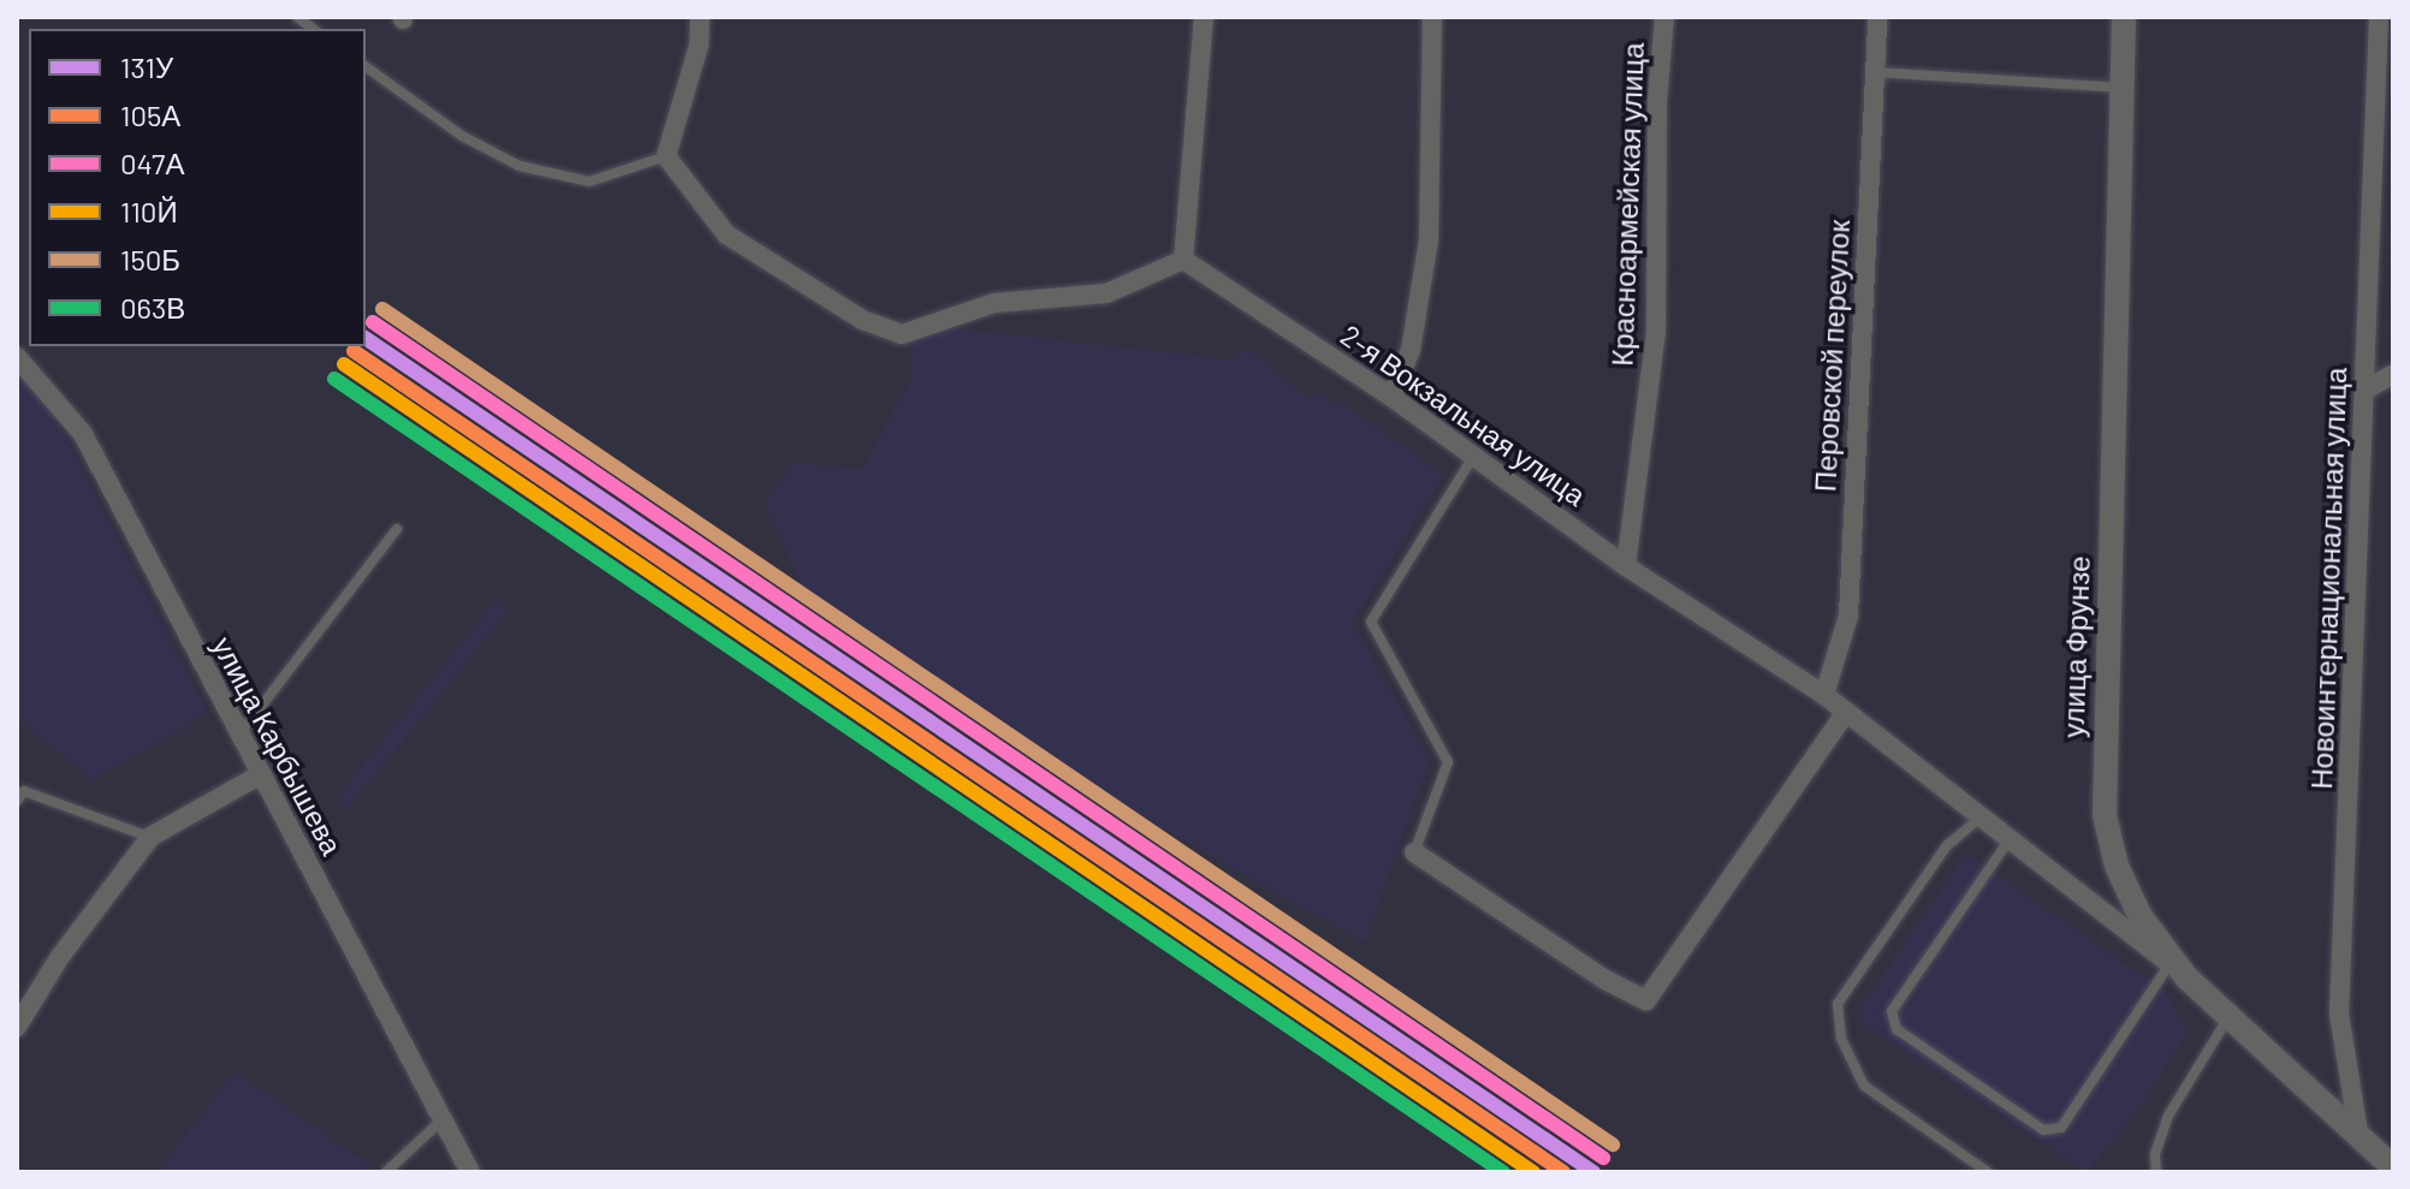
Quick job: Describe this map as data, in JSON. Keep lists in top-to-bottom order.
{
  "streets": {
    "street": [
      "Красноармейская улица",
      "Перовской переулок",
      "2-я Вокзальная улица",
      "Новоинтернациональная улица",
      "улица Фрунзе",
      "улица Карбышева"
    ]
  },
  "crossings": [
    ["Красноармейская улица", "2-я Вокзальная улица"],
    ["Перовской переулок", "2-я Вокзальная улица"],
    ["2-я Вокзальная улица", "улица Фрунзе"],
    ["Новоинтернациональная улица", "улица Фрунзе"]
  ],
  "lines": [
    "transit line 150Б",
    "transit line 047А",
    "transit line 131У",
    "transit line 105А",
    "transit line 110Й",
    "transit line 063В"
  ],
  "legend": [
    "131У",
    "105А",
    "047А",
    "110Й",
    "150Б",
    "063В"
  ]
}
